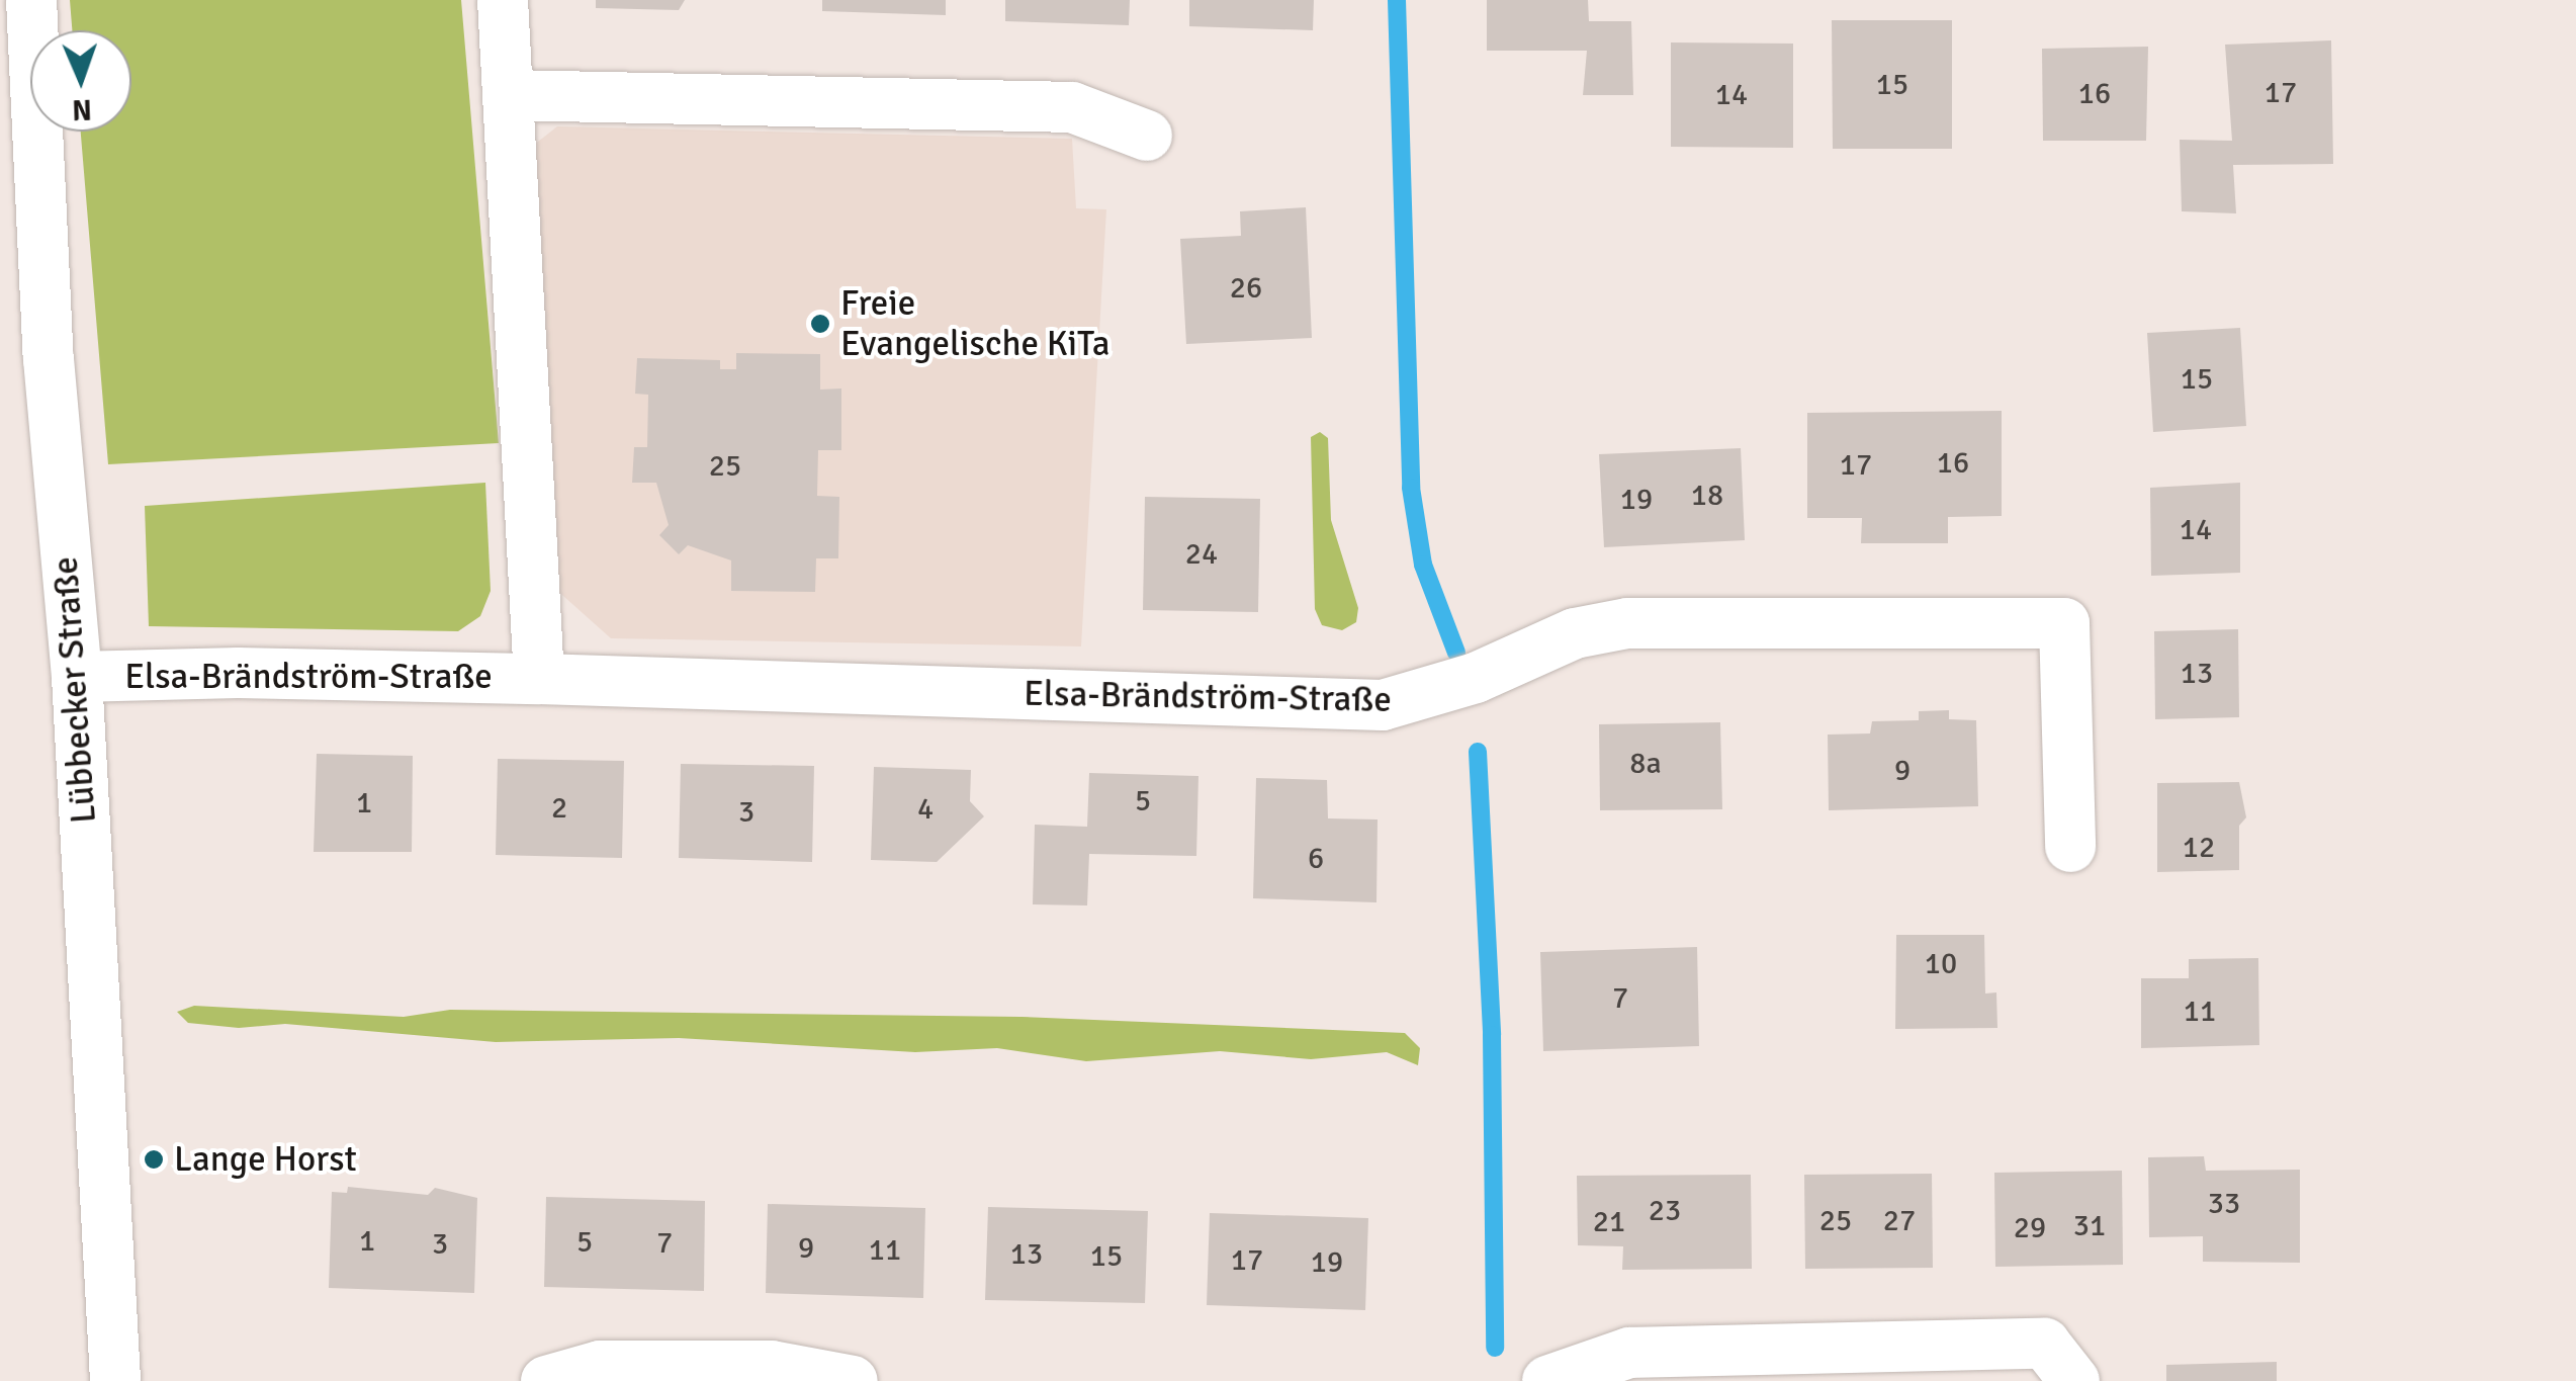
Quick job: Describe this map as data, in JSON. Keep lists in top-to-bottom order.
{
  "streets": {
    "street": ["Elsa-Brändström-Straße", "Lübbecker Straße"]
  },
  "crossings": [
    ["Elsa-Brändström-Straße", "Lübbecker Straße"]
  ],
  "places": ["Freie Evangelische KiTa", "Lange Horst"],
  "house_numbers": [
    "15",
    "17",
    "16",
    "14",
    "26",
    "15",
    "16",
    "17",
    "25",
    "18",
    "19",
    "14",
    "24",
    "13",
    "8a",
    "9",
    "5",
    "1",
    "2",
    "4",
    "3",
    "12",
    "6",
    "10",
    "7",
    "11",
    "33",
    "23",
    "25",
    "27",
    "21",
    "31",
    "29",
    "1",
    "5",
    "7",
    "3",
    "9",
    "11",
    "13",
    "15",
    "17",
    "19"
  ],
  "north": "bottom"
}
